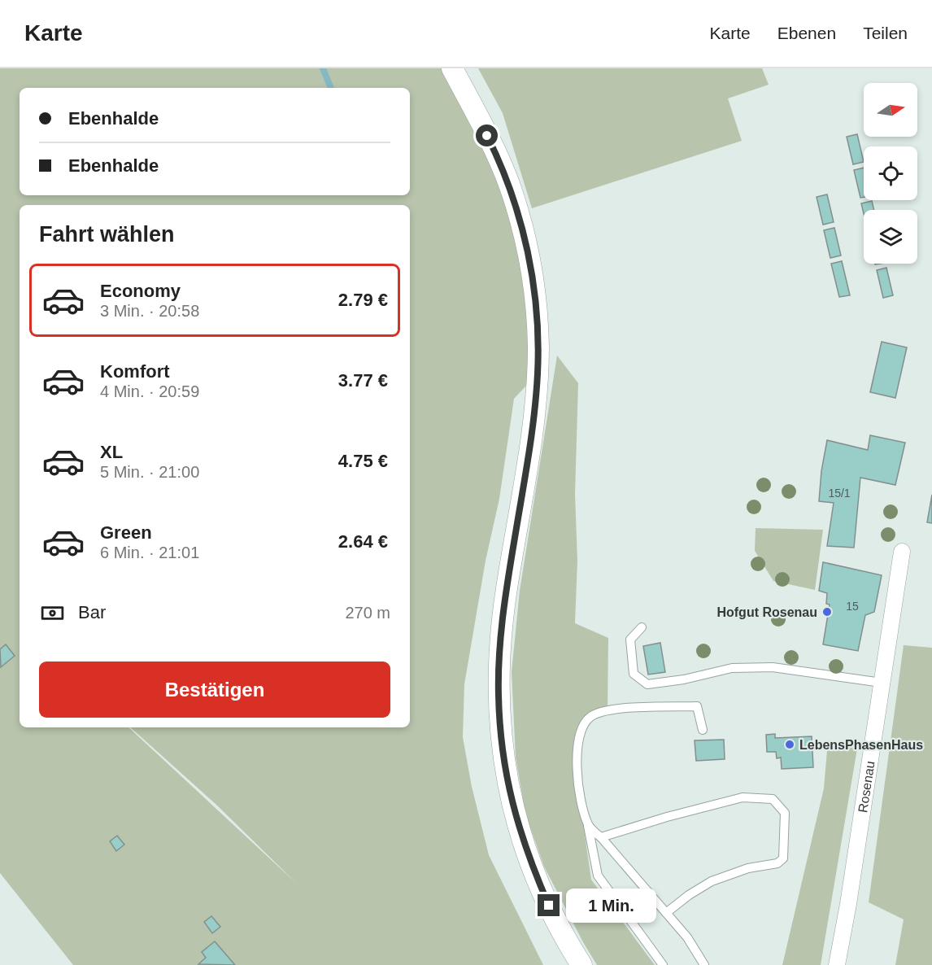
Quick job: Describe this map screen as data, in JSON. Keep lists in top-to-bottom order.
{
  "streets": {
    "street": ["Rosenau"]
  },
  "places": ["Hofgut Rosenau", "LebensPhasenHaus"],
  "house_numbers": ["15/1", "15"],
  "north": "right",
  "page": {
    "header": "Karte",
    "nav": ["Karte", "Ebenen", "Teilen"],
    "banner": ["Ebenhalde", "Ebenhalde"],
    "heading": "Fahrt wählen",
    "list": [
      {
        "name": "Economy",
        "note": "3 Min. · 20:58",
        "value": "2.79 €"
      },
      {
        "name": "Komfort",
        "note": "4 Min. · 20:59",
        "value": "3.77 €"
      },
      {
        "name": "XL",
        "note": "5 Min. · 21:00",
        "value": "4.75 €"
      },
      {
        "name": "Green",
        "note": "6 Min. · 21:01",
        "value": "2.64 €"
      }
    ],
    "pay": ["Bar", "270 m"],
    "buttons": "Bestätigen",
    "bubble": "1 Min."
  }
}
